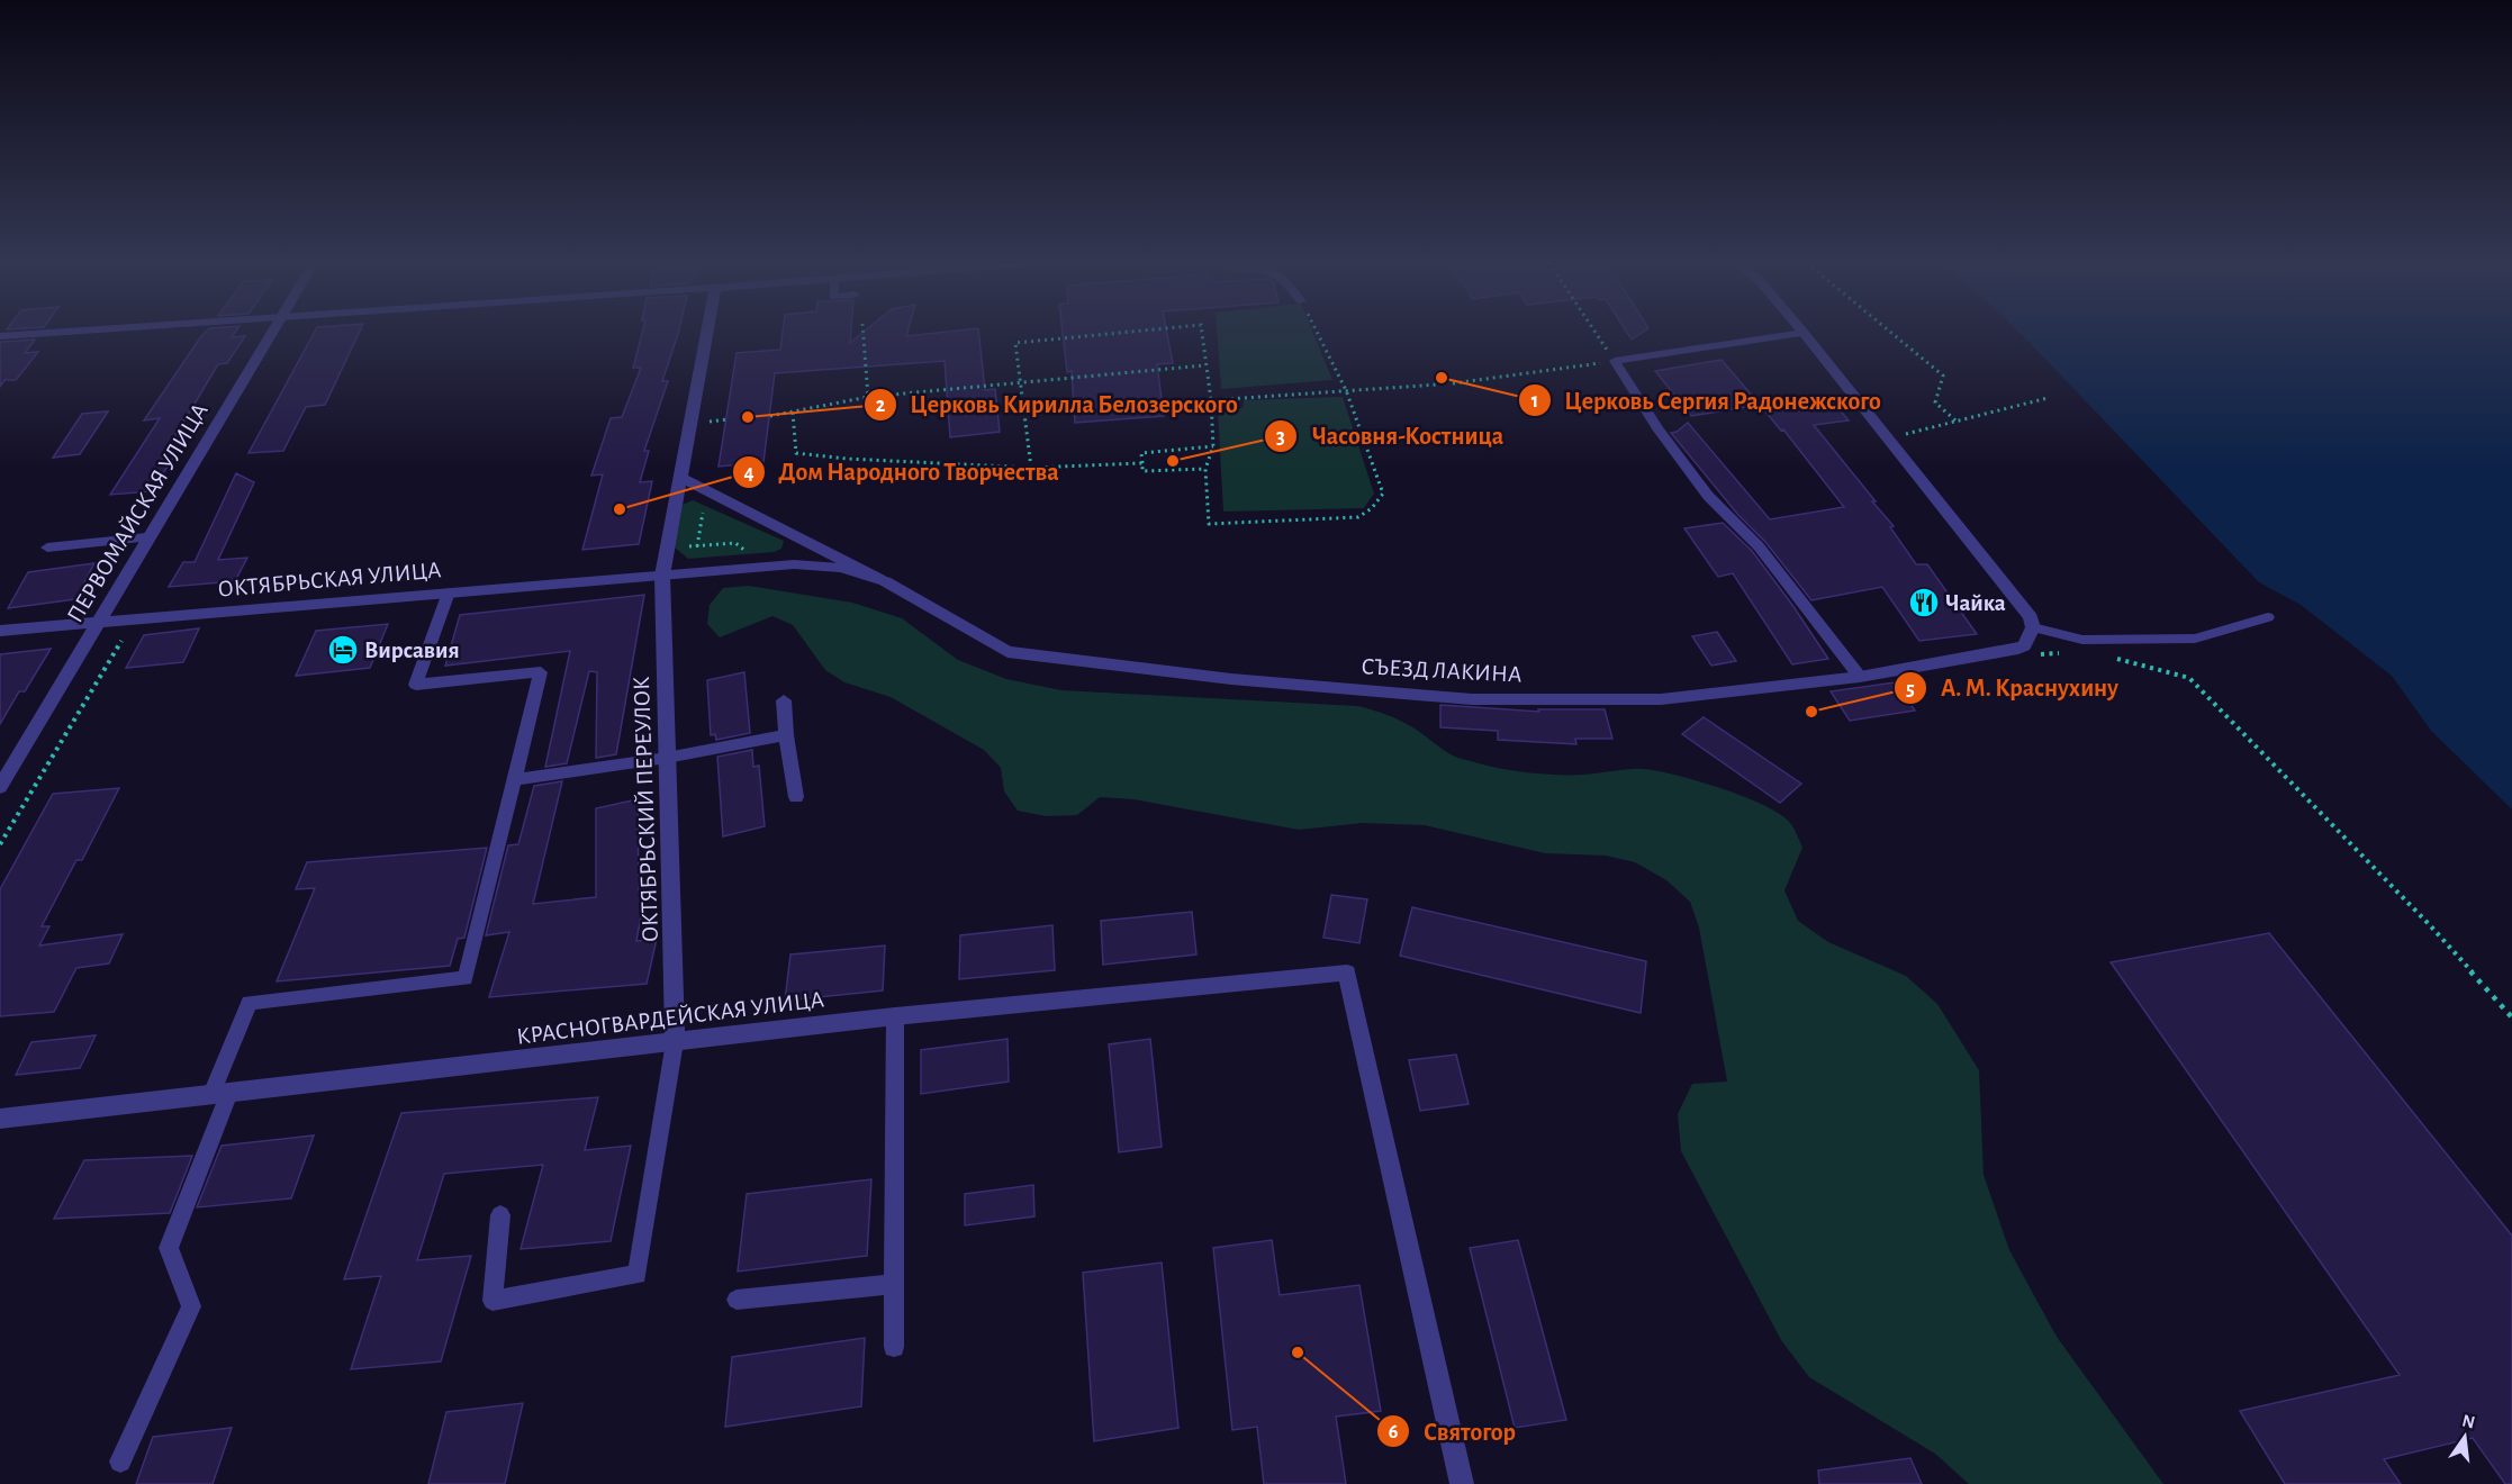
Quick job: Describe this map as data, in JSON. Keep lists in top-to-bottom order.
{
  "streets": {
    "street": [
      "ПЕРВОМАЙСКАЯ УЛИЦА",
      "ОКТЯБРЬСКАЯ УЛИЦА",
      "СЪЕЗД ЛАКИНА",
      "ОКТЯБРЬСКИЙ ПЕРЕУЛОК",
      "КРАСНОГВАРДЕЙСКАЯ УЛИЦА"
    ]
  },
  "crossings": [
    ["ПЕРВОМАЙСКАЯ УЛИЦА", "ОКТЯБРЬСКАЯ УЛИЦА"],
    ["ОКТЯБРЬСКАЯ УЛИЦА", "СЪЕЗД ЛАКИНА"],
    ["ОКТЯБРЬСКАЯ УЛИЦА", "ОКТЯБРЬСКИЙ ПЕРЕУЛОК"],
    ["СЪЕЗД ЛАКИНА", "ОКТЯБРЬСКИЙ ПЕРЕУЛОК"],
    ["ОКТЯБРЬСКИЙ ПЕРЕУЛОК", "КРАСНОГВАРДЕЙСКАЯ УЛИЦА"]
  ],
  "places": {
    "other": [
      "Церковь Сергия Радонежского",
      "Церковь Кирилла Белозерского",
      "Часовня-Костница",
      "Дом Народного Творчества",
      "А. М. Краснухину",
      "Святогор"
    ],
    "restaurant": ["Чайка"],
    "hotel": ["Вирсавия"]
  },
  "north": "top"
}
